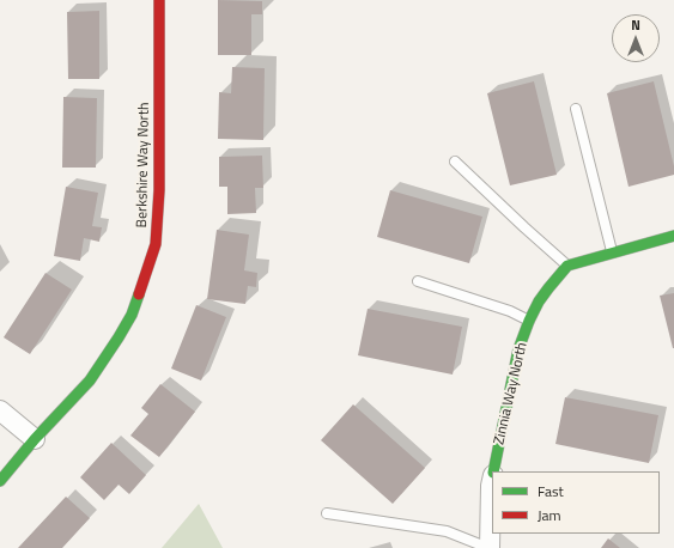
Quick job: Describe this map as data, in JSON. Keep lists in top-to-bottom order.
{
  "streets": {
    "street": ["Berkshire Way North", "Zinnia Way North"]
  },
  "legend": ["Fast", "Jam"],
  "north": "top"
}
